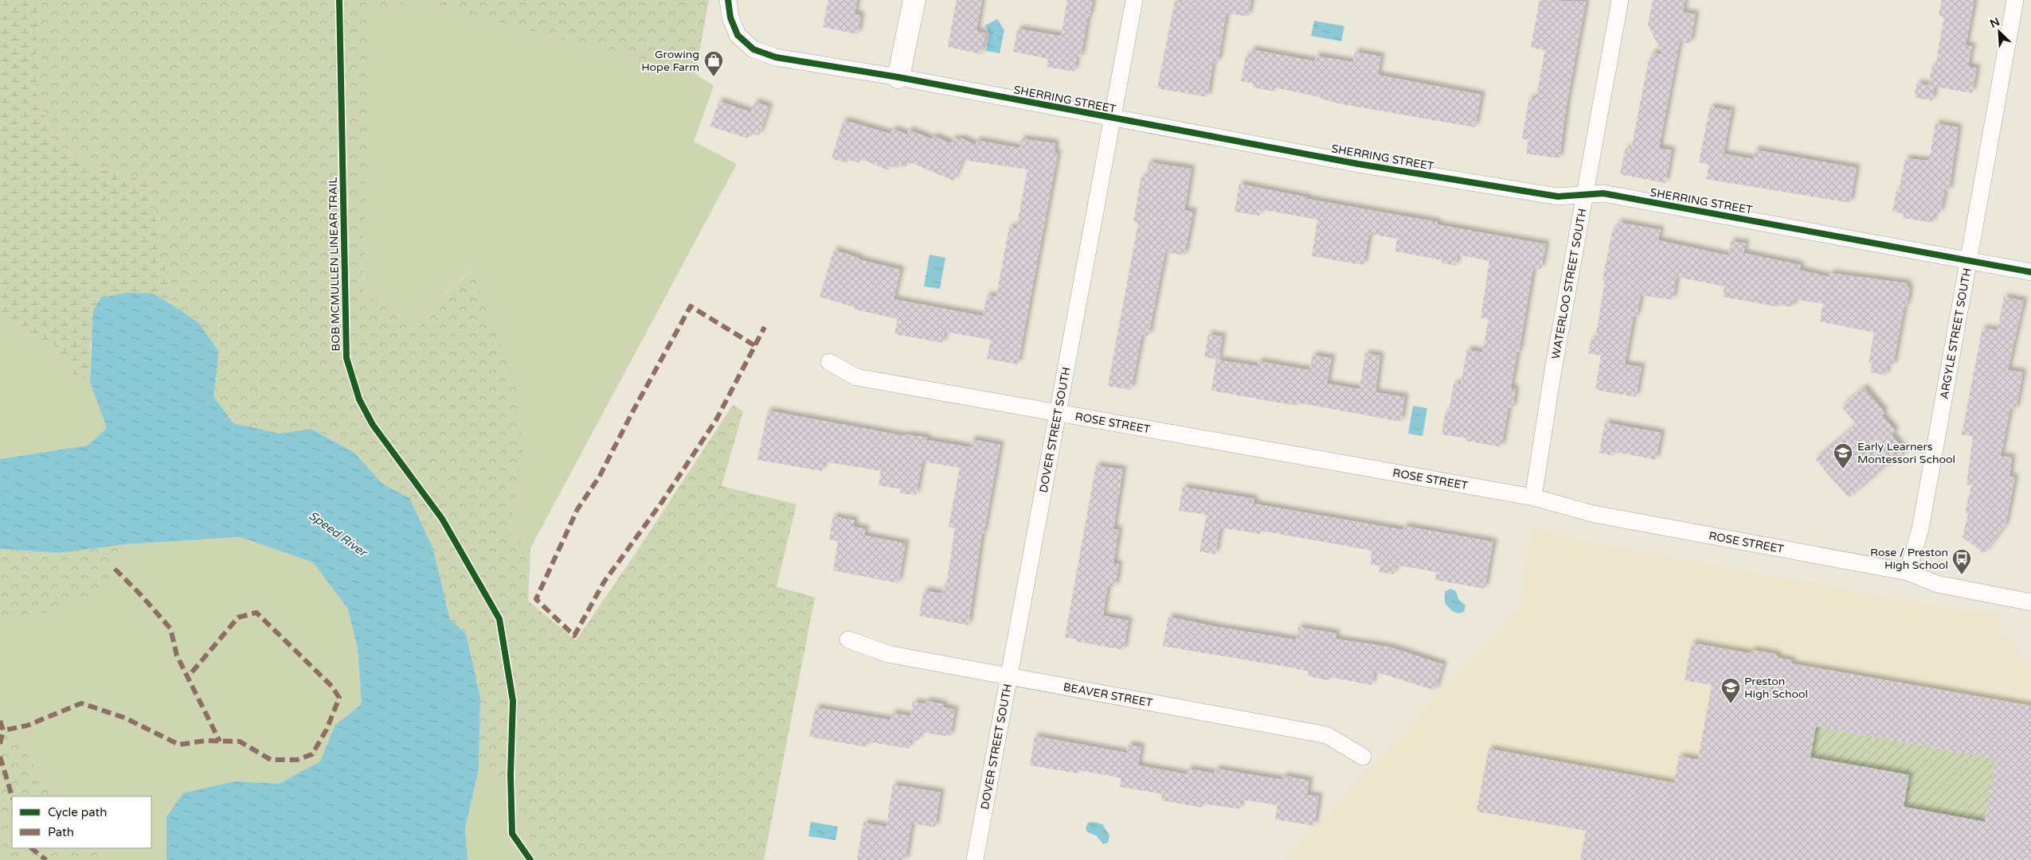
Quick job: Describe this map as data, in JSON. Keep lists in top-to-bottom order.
{
  "streets": {
    "street": [
      "SHERRING STREET",
      "WATERLOO STREET SOUTH",
      "ARGYLE STREET SOUTH",
      "ROSE STREET",
      "DOVER STREET SOUTH",
      "BEAVER STREET"
    ],
    "cycle path": ["BOB MCMULLEN LINEAR TRAIL"]
  },
  "crossings": [
    ["SHERRING STREET", "WATERLOO STREET SOUTH"],
    ["SHERRING STREET", "ARGYLE STREET SOUTH"],
    ["SHERRING STREET", "DOVER STREET SOUTH"],
    ["WATERLOO STREET SOUTH", "ROSE STREET"],
    ["ARGYLE STREET SOUTH", "ROSE STREET"],
    ["ROSE STREET", "DOVER STREET SOUTH"],
    ["DOVER STREET SOUTH", "BEAVER STREET"]
  ],
  "water": ["Speed River"],
  "places": {
    "shop": ["Growing Hope Farm"],
    "school or university": ["Early Learners Montessori School", "Preston High School"],
    "bus stop": ["Rose / Preston High School"]
  },
  "legend": ["Cycle path", "Path"],
  "north": "top left"
}
